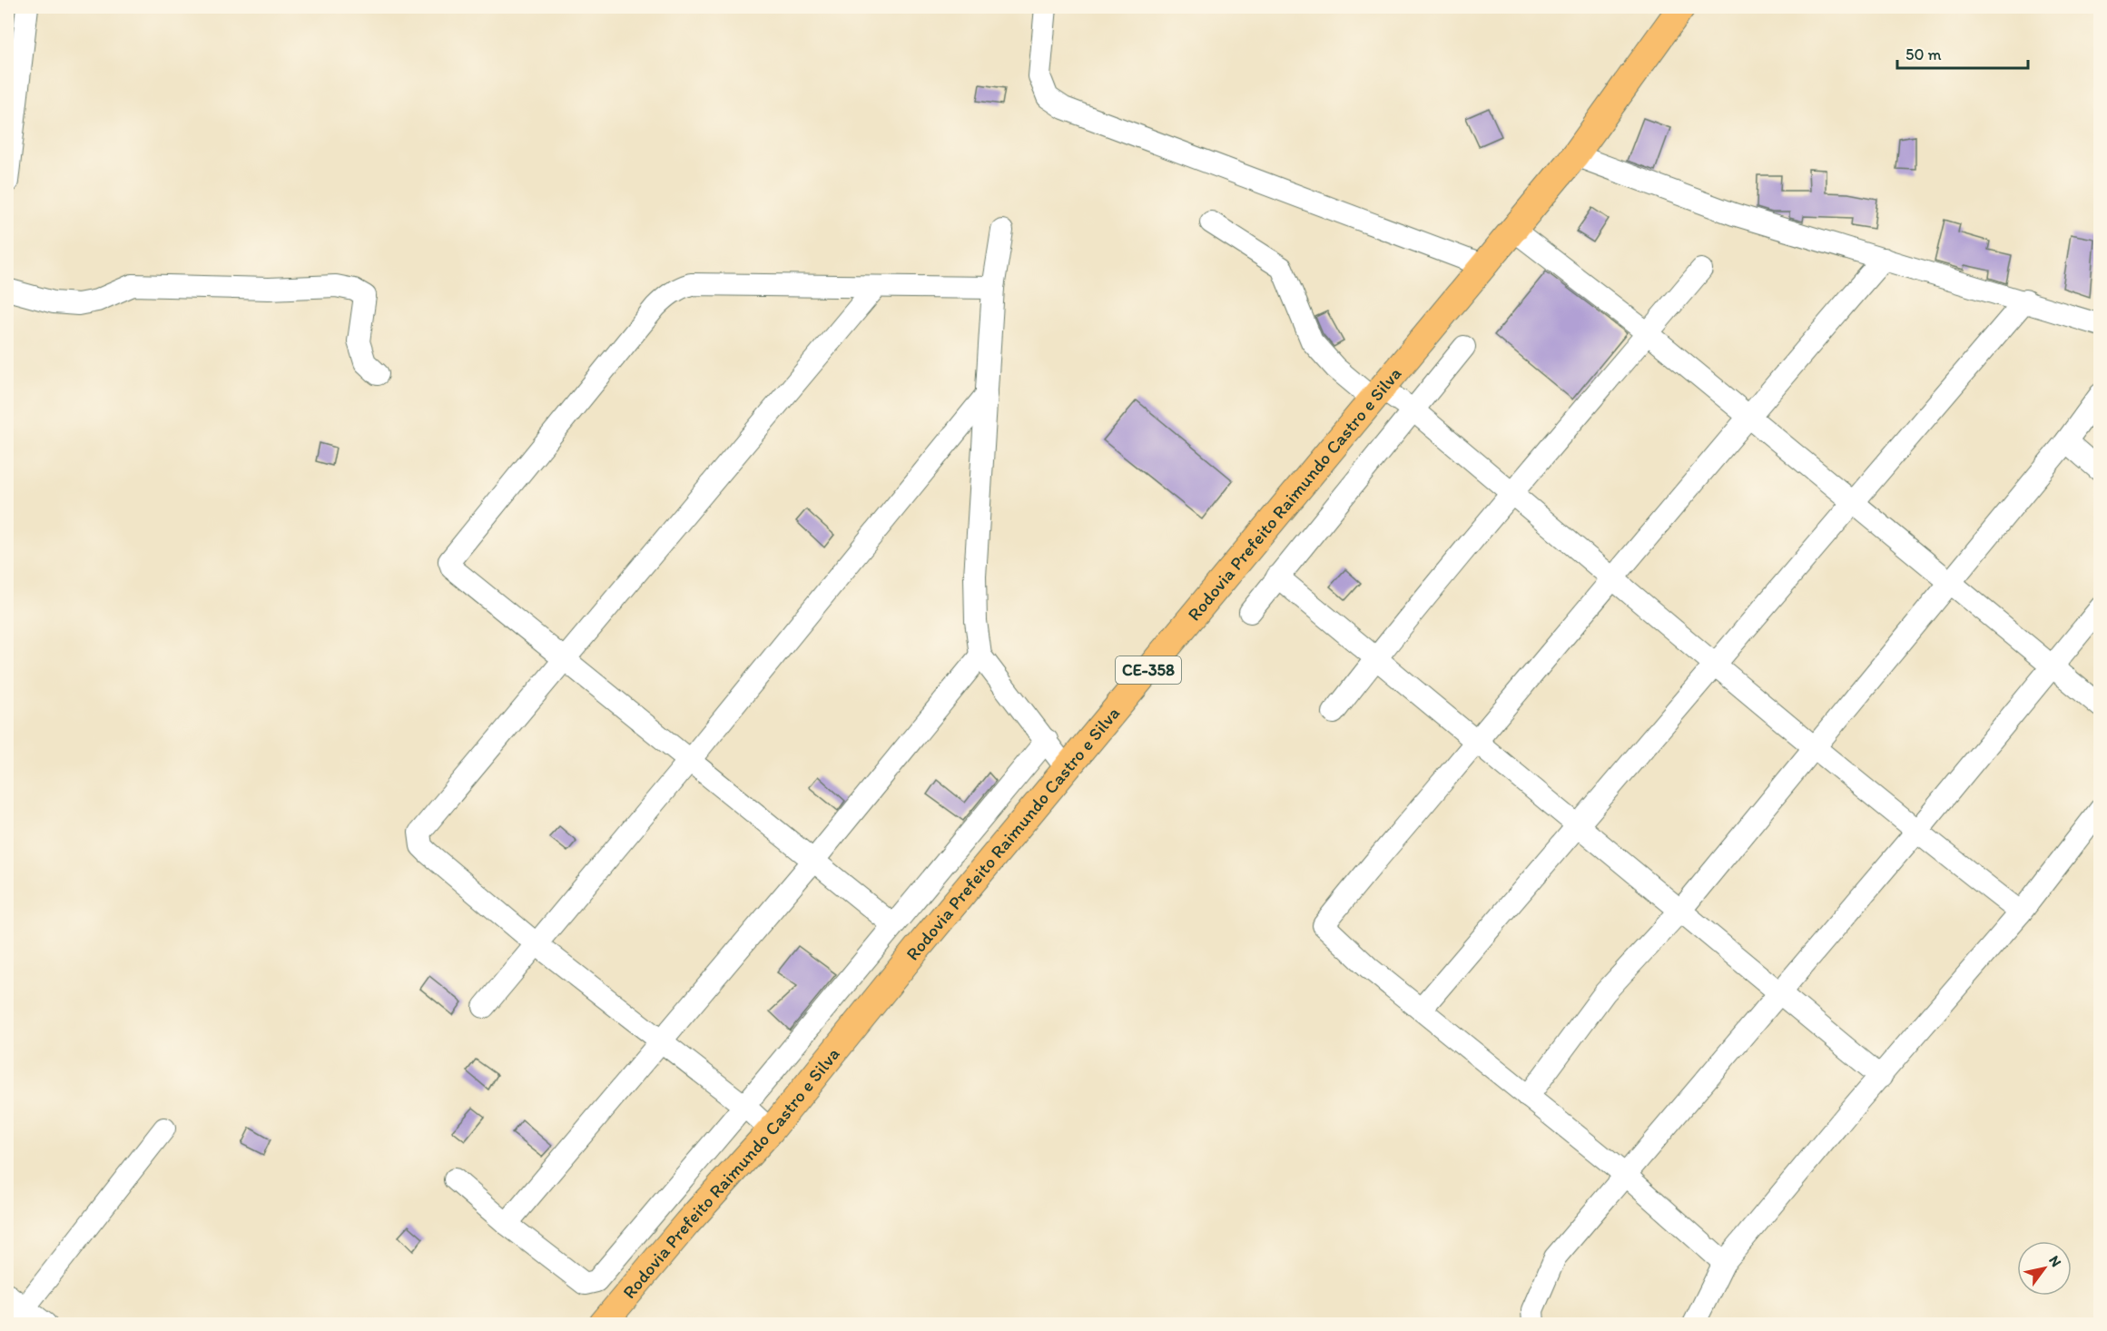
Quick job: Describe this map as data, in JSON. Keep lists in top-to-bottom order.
{
  "streets": {
    "main road": ["Rodovia Prefeito Raimundo Castro e Silva", "CE-358"]
  },
  "scale_bar": "50 m",
  "north": "top right"
}
